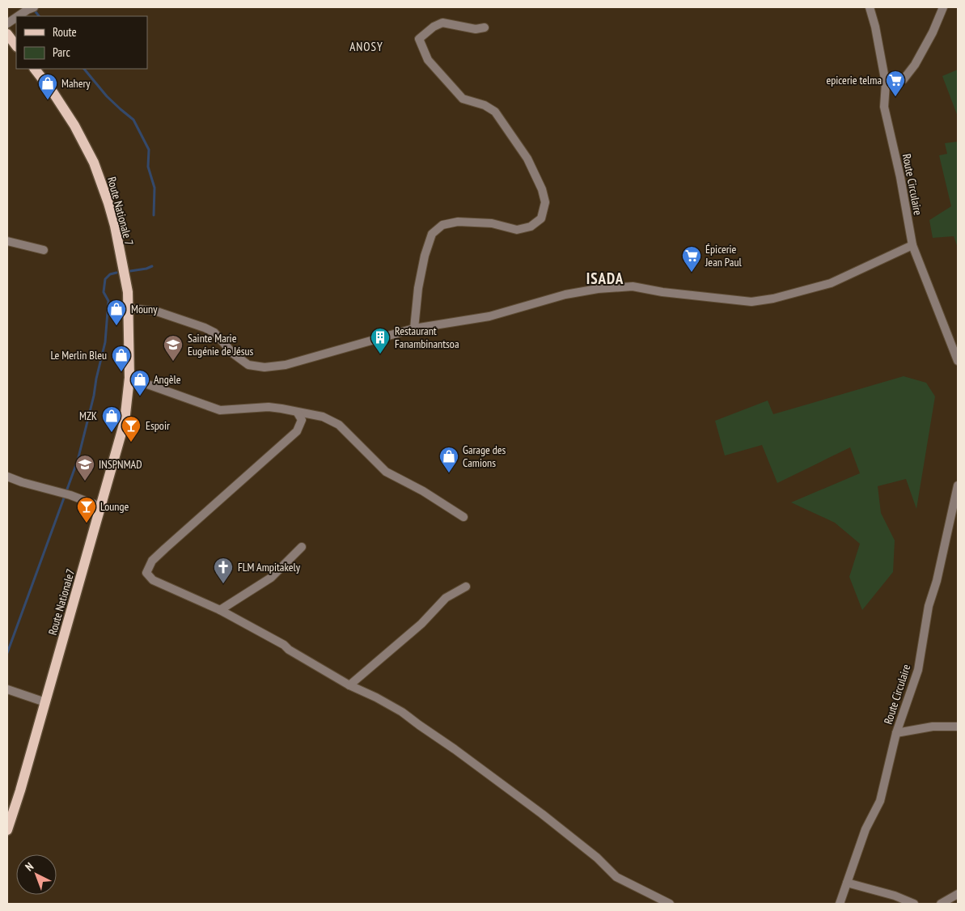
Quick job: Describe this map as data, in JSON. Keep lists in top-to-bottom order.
{
  "streets": {
    "main road": ["Route Nationale 7", "Route Nationale7"],
    "street": ["Route Circulaire"]
  },
  "crossings": [
    ["Route Nationale 7", "Route Nationale7"]
  ],
  "districts": ["ANOSY", "ISADA"],
  "places": {
    "supermarket": ["epicerie telma", "Épicerie Jean Paul"],
    "shop": [
      "Mahery",
      "Mouny",
      "Le Merlin Bleu",
      "Angèle",
      "MZK",
      "Garage des Camions"
    ],
    "building": ["Restaurant Fanambinantsoa"],
    "school or university": ["Sainte Marie Eugénie de Jésus", "INSPNMAD"],
    "bar": ["Espoir", "Lounge"],
    "church": ["FLM Ampitakely"]
  },
  "legend": ["Route", "Parc"],
  "north": "top left"
}
